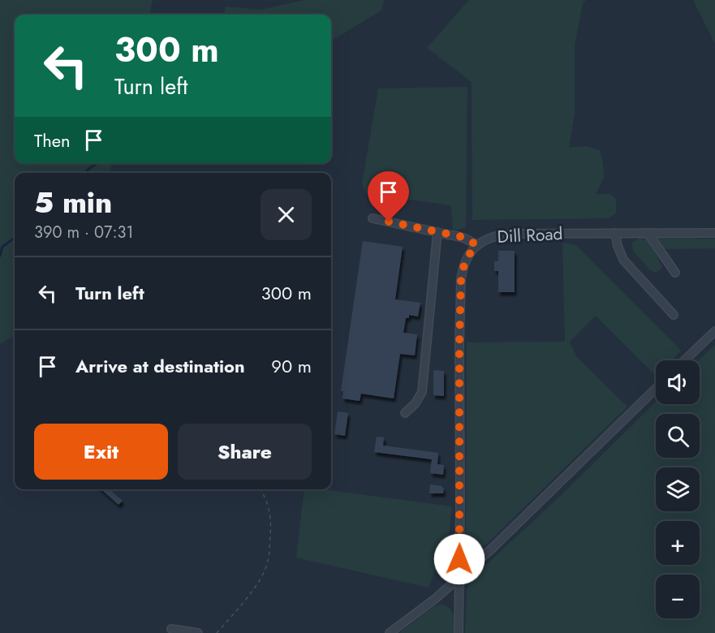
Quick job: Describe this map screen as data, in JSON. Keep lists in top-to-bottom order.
{
  "streets": {
    "street": ["Dill Road"]
  },
  "page": {
    "turn": ["300 m", "Turn left"],
    "then": "Then",
    "heading": ["5 min", "390 m · 07:31"],
    "list": [
      {
        "name": "Turn left",
        "value": "300 m"
      },
      {
        "name": "Arrive at destination",
        "value": "90 m"
      }
    ],
    "map_buttons": ["+", "−"],
    "buttons": ["Exit", "Share"]
  }
}
